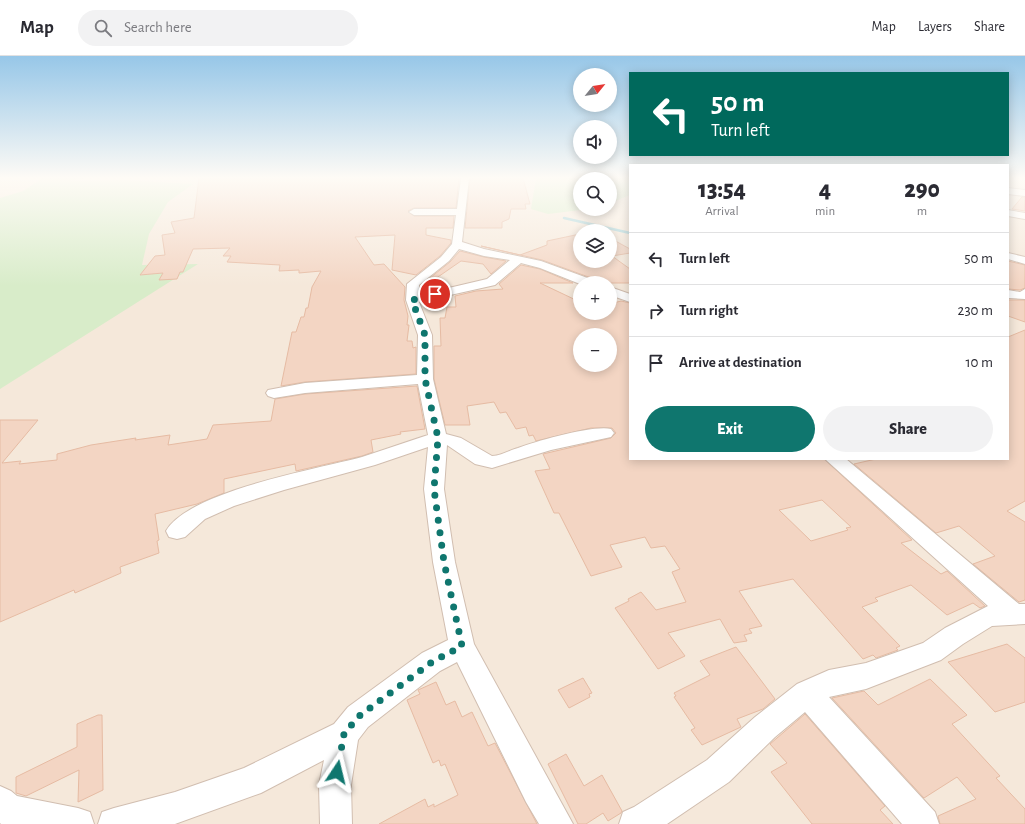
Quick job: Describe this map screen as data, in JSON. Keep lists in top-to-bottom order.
{
  "north": "top right",
  "page": {
    "header": "Map",
    "search": "Search here",
    "nav": ["Map", "Layers", "Share"],
    "map_buttons": ["+", "−"],
    "turn": ["50 m", "Turn left"],
    "eta": [
      "13:54",
      "Arrival",
      "4",
      "min",
      "290",
      "m"
    ],
    "list": [
      {
        "name": "Turn left",
        "value": "50 m"
      },
      {
        "name": "Turn right",
        "value": "230 m"
      },
      {
        "name": "Arrive at destination",
        "value": "10 m"
      }
    ],
    "buttons": ["Exit", "Share"]
  }
}
